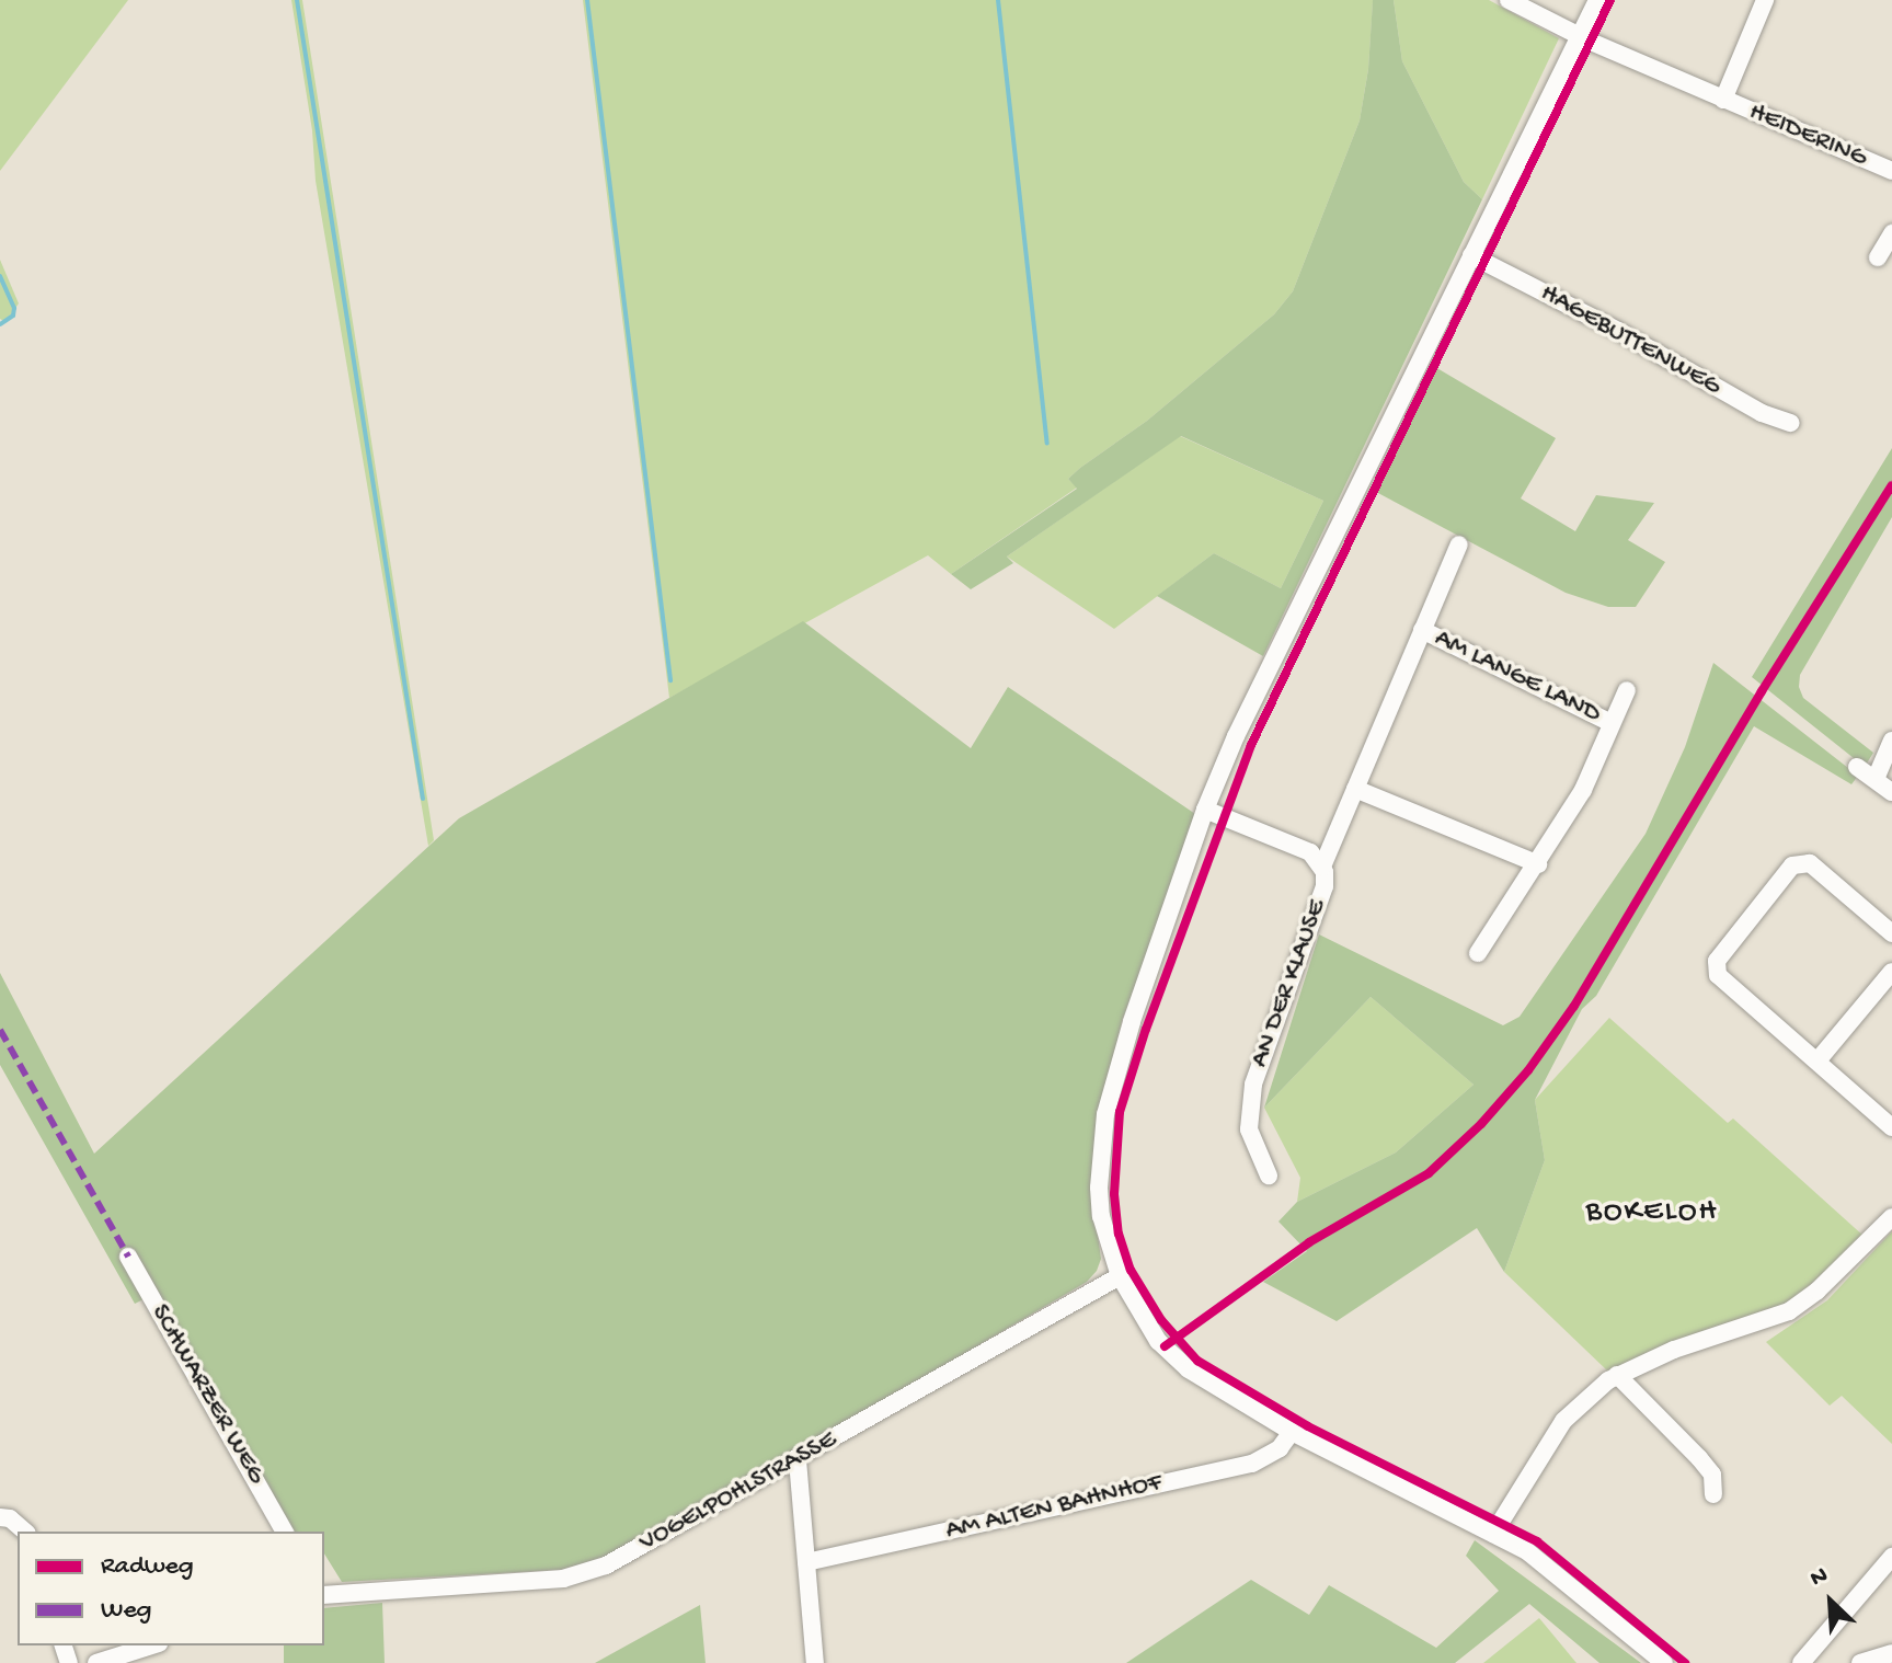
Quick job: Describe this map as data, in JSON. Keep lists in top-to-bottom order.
{
  "streets": {
    "street": [
      "HEIDERING",
      "HAGEBUTTENWEG",
      "AM LANGE LAND",
      "AN DER KLAUSE",
      "SCHWARZER WEG",
      "VOGELPOHLSTRASSE",
      "AM ALTEN BAHNHOF"
    ]
  },
  "crossings": [
    ["AM LANGE LAND", "AN DER KLAUSE"]
  ],
  "districts": ["BOKELOH"],
  "legend": ["Radweg", "Weg"],
  "north": "top left"
}
